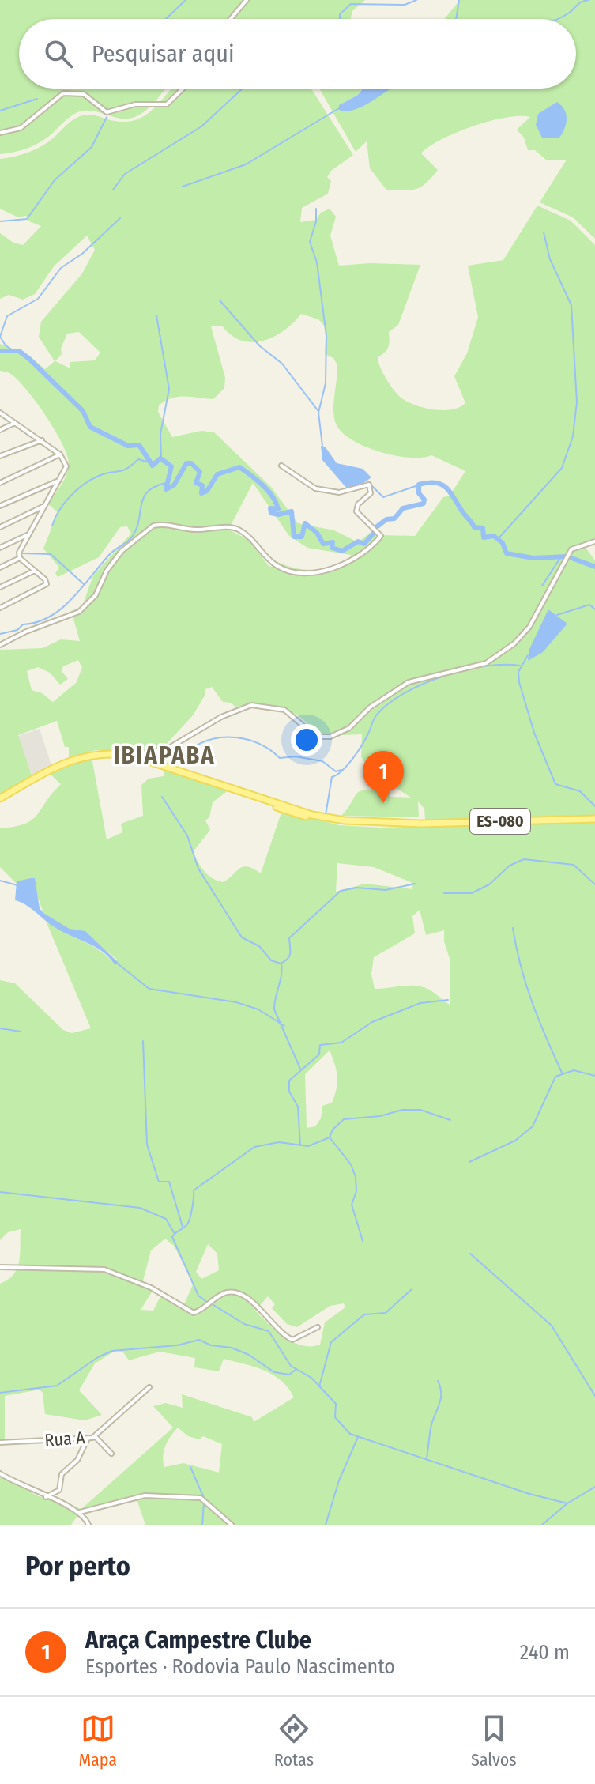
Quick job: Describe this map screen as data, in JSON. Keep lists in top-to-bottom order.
{
  "streets": {
    "main road": ["ES-080"],
    "street": ["Rua A"]
  },
  "districts": ["IBIAPABA"],
  "page": {
    "search": "Pesquisar aqui",
    "pins": "1",
    "heading": "Por perto",
    "list": [
      {
        "mark": "1",
        "name": "Araça Campestre Clube",
        "note": "Esportes · Rodovia Paulo Nascimento",
        "value": "240 m"
      }
    ],
    "nav": ["Mapa", "Rotas", "Salvos"]
  }
}
